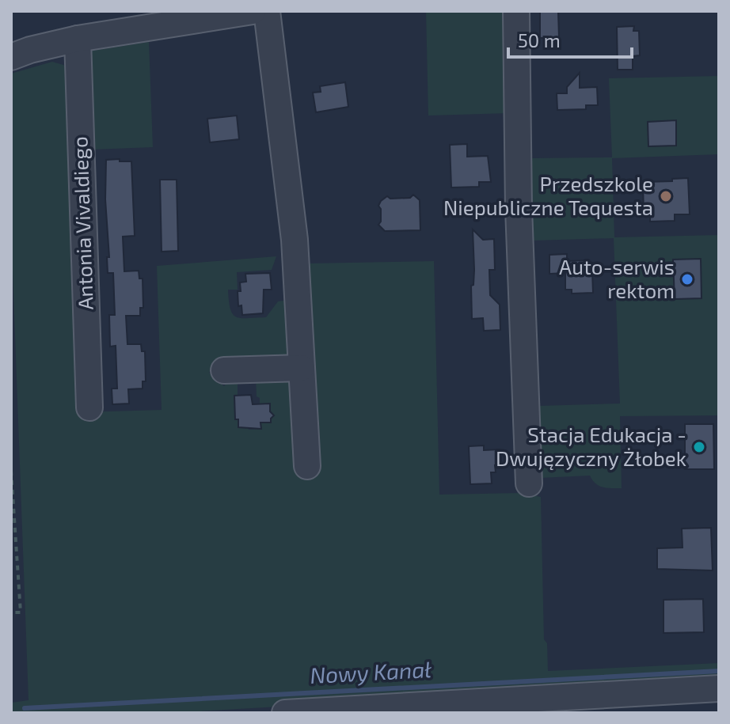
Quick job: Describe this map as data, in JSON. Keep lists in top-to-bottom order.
{
  "streets": {
    "street": ["Antonia Vivaldiego"]
  },
  "water": ["Nowy Kanał"],
  "places": ["Przedszkole Niepubliczne Tequesta", "Auto-serwis rektom", "Stacja Edukacja - Dwujęzyczny Żłobek"],
  "scale_bar": "50 m"
}
